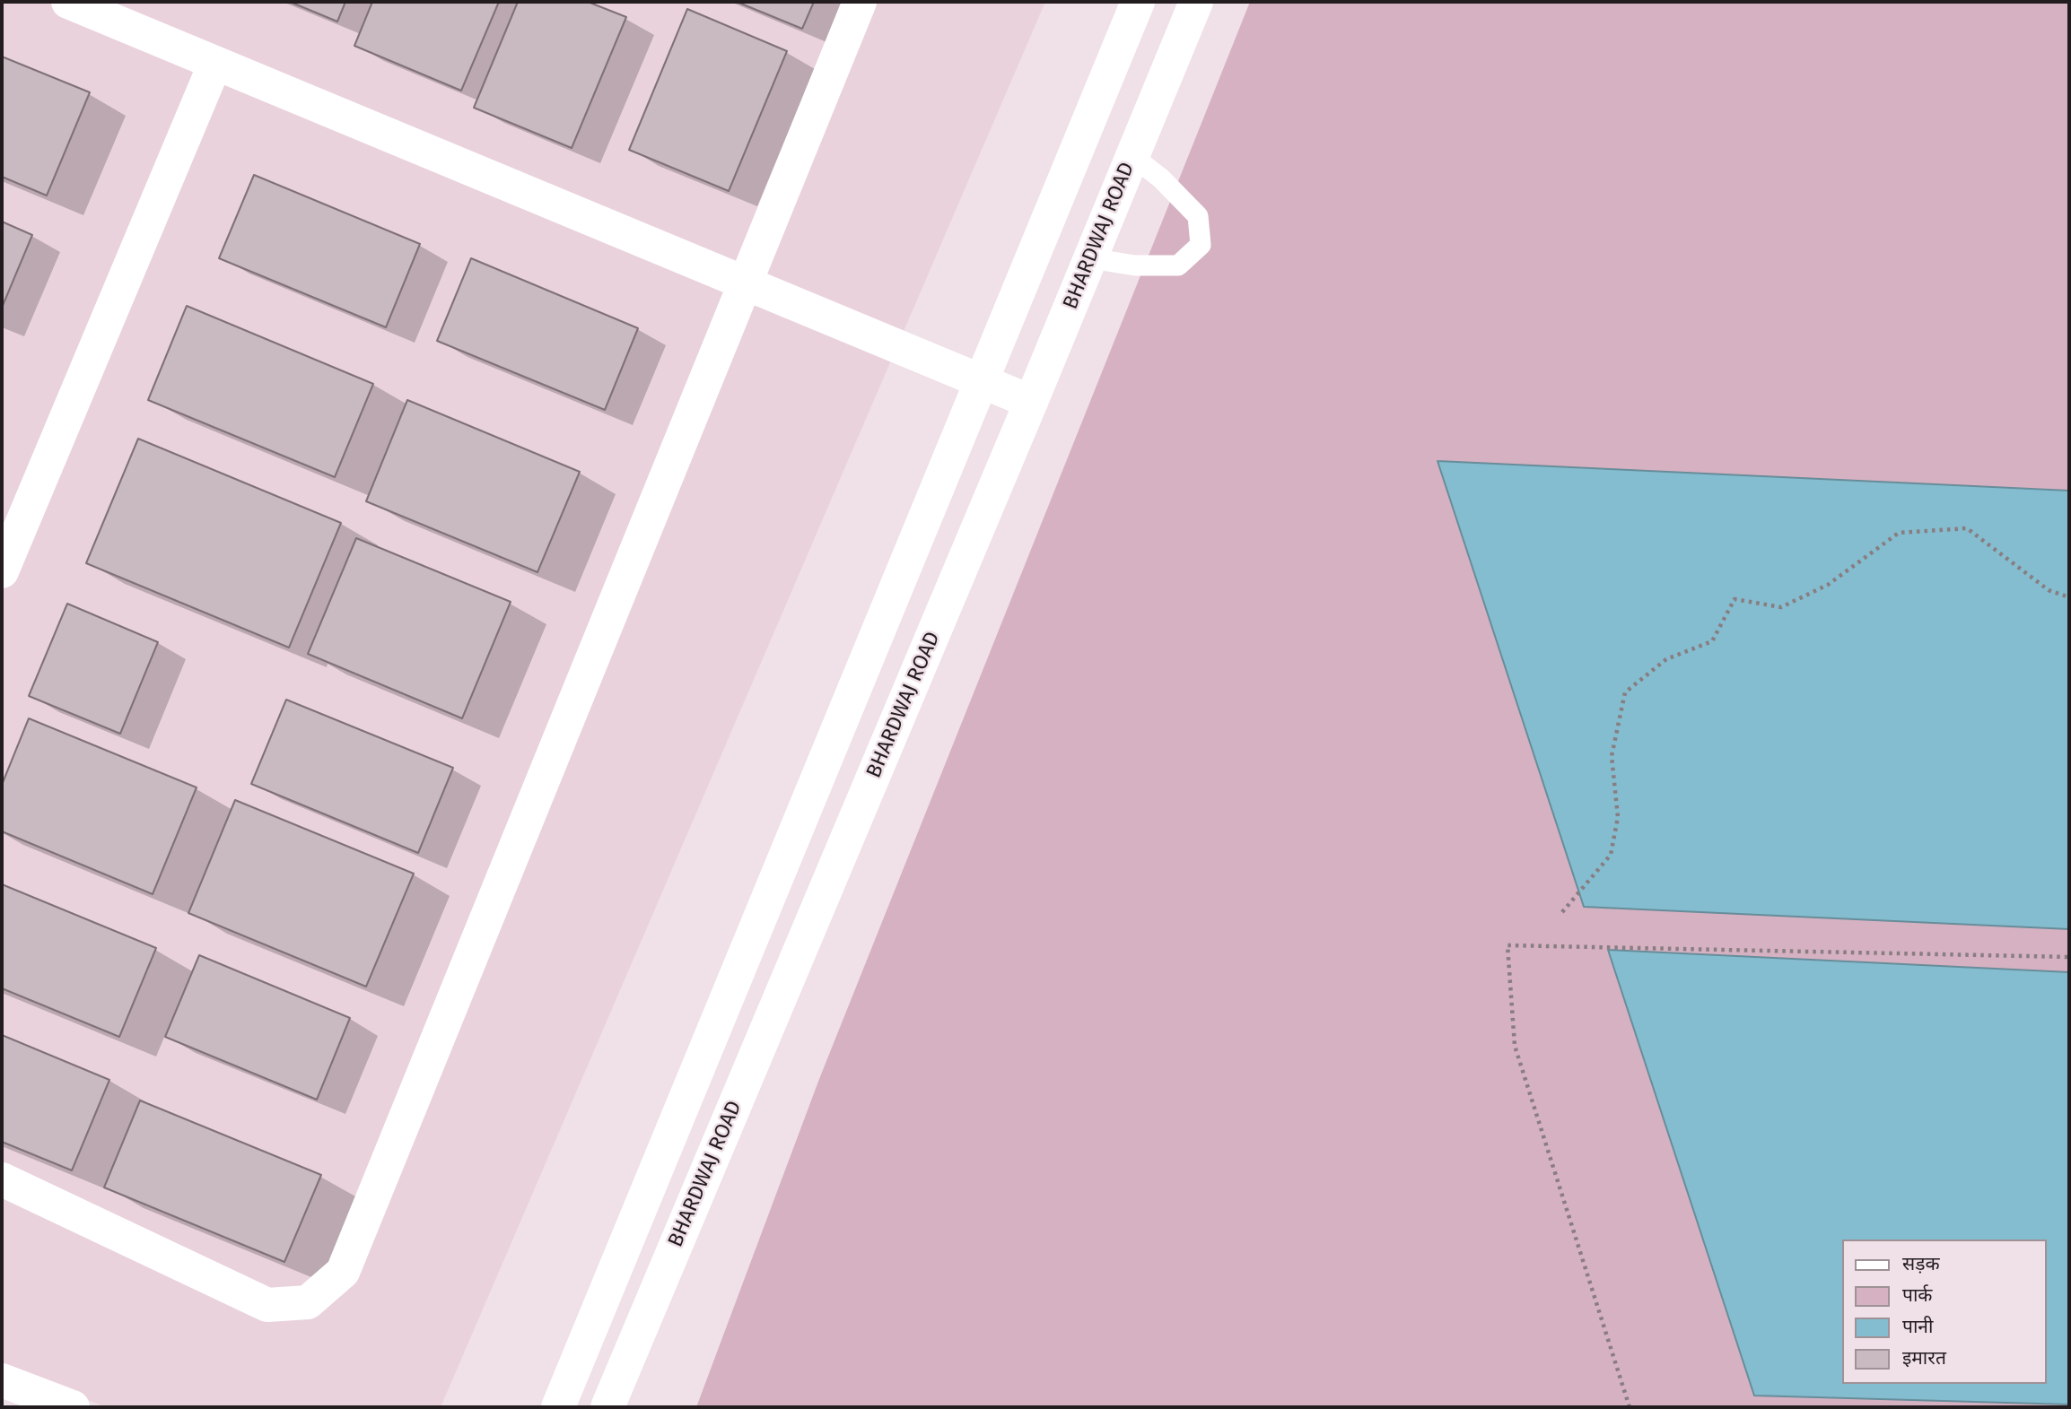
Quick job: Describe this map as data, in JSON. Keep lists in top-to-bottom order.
{
  "streets": {
    "street": ["BHARDWAJ ROAD"]
  },
  "legend": [
    "सड़क",
    "पार्क",
    "पानी",
    "इमारत"
  ]
}
